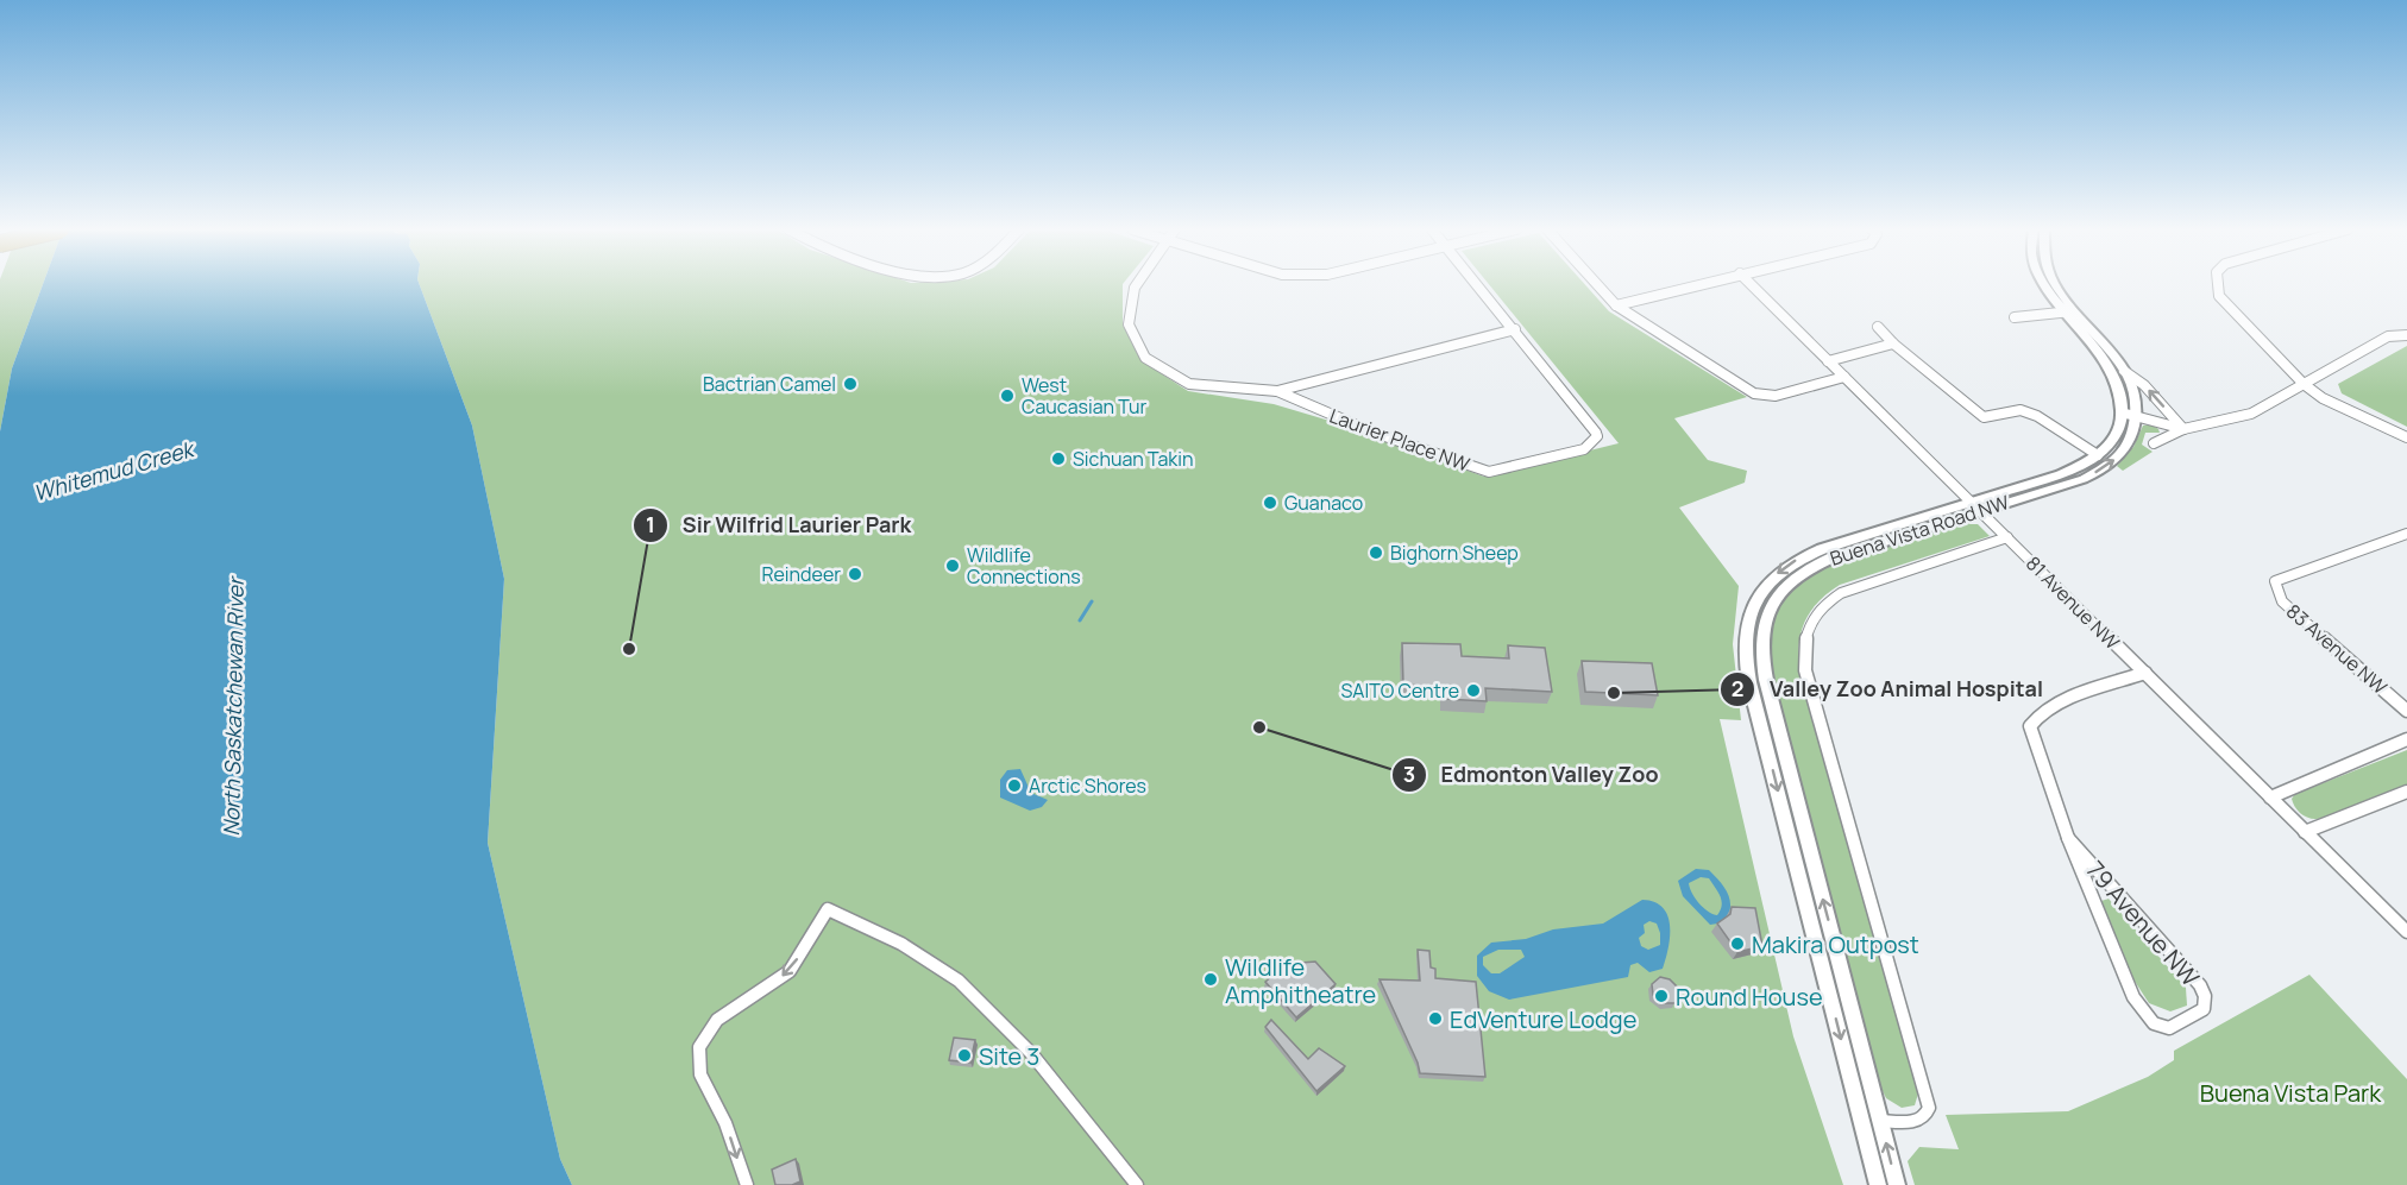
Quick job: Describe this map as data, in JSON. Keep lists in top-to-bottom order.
{
  "streets": {
    "street": [
      "Laurier Place NW",
      "Buena Vista Road NW",
      "81 Avenue NW",
      "83 Avenue NW",
      "79 Avenue NW"
    ]
  },
  "crossings": [
    ["Buena Vista Road NW", "81 Avenue NW"],
    ["81 Avenue NW", "79 Avenue NW"]
  ],
  "water": ["Whitemud Creek", "North Saskatchewan River"],
  "parks": ["Buena Vista Park"],
  "places": [
    "Bactrian Camel",
    "West Caucasian Tur",
    "Sichuan Takin",
    "Guanaco",
    "Bighorn Sheep",
    "Wildlife Connections",
    "Reindeer",
    "Sir Wilfrid Laurier Park",
    "SAITO Centre",
    "Valley Zoo Animal Hospital",
    "Edmonton Valley Zoo",
    "Arctic Shores",
    "Makira Outpost",
    "Wildlife Amphitheatre",
    "Round House",
    "EdVenture Lodge",
    "Site 3"
  ]
}
